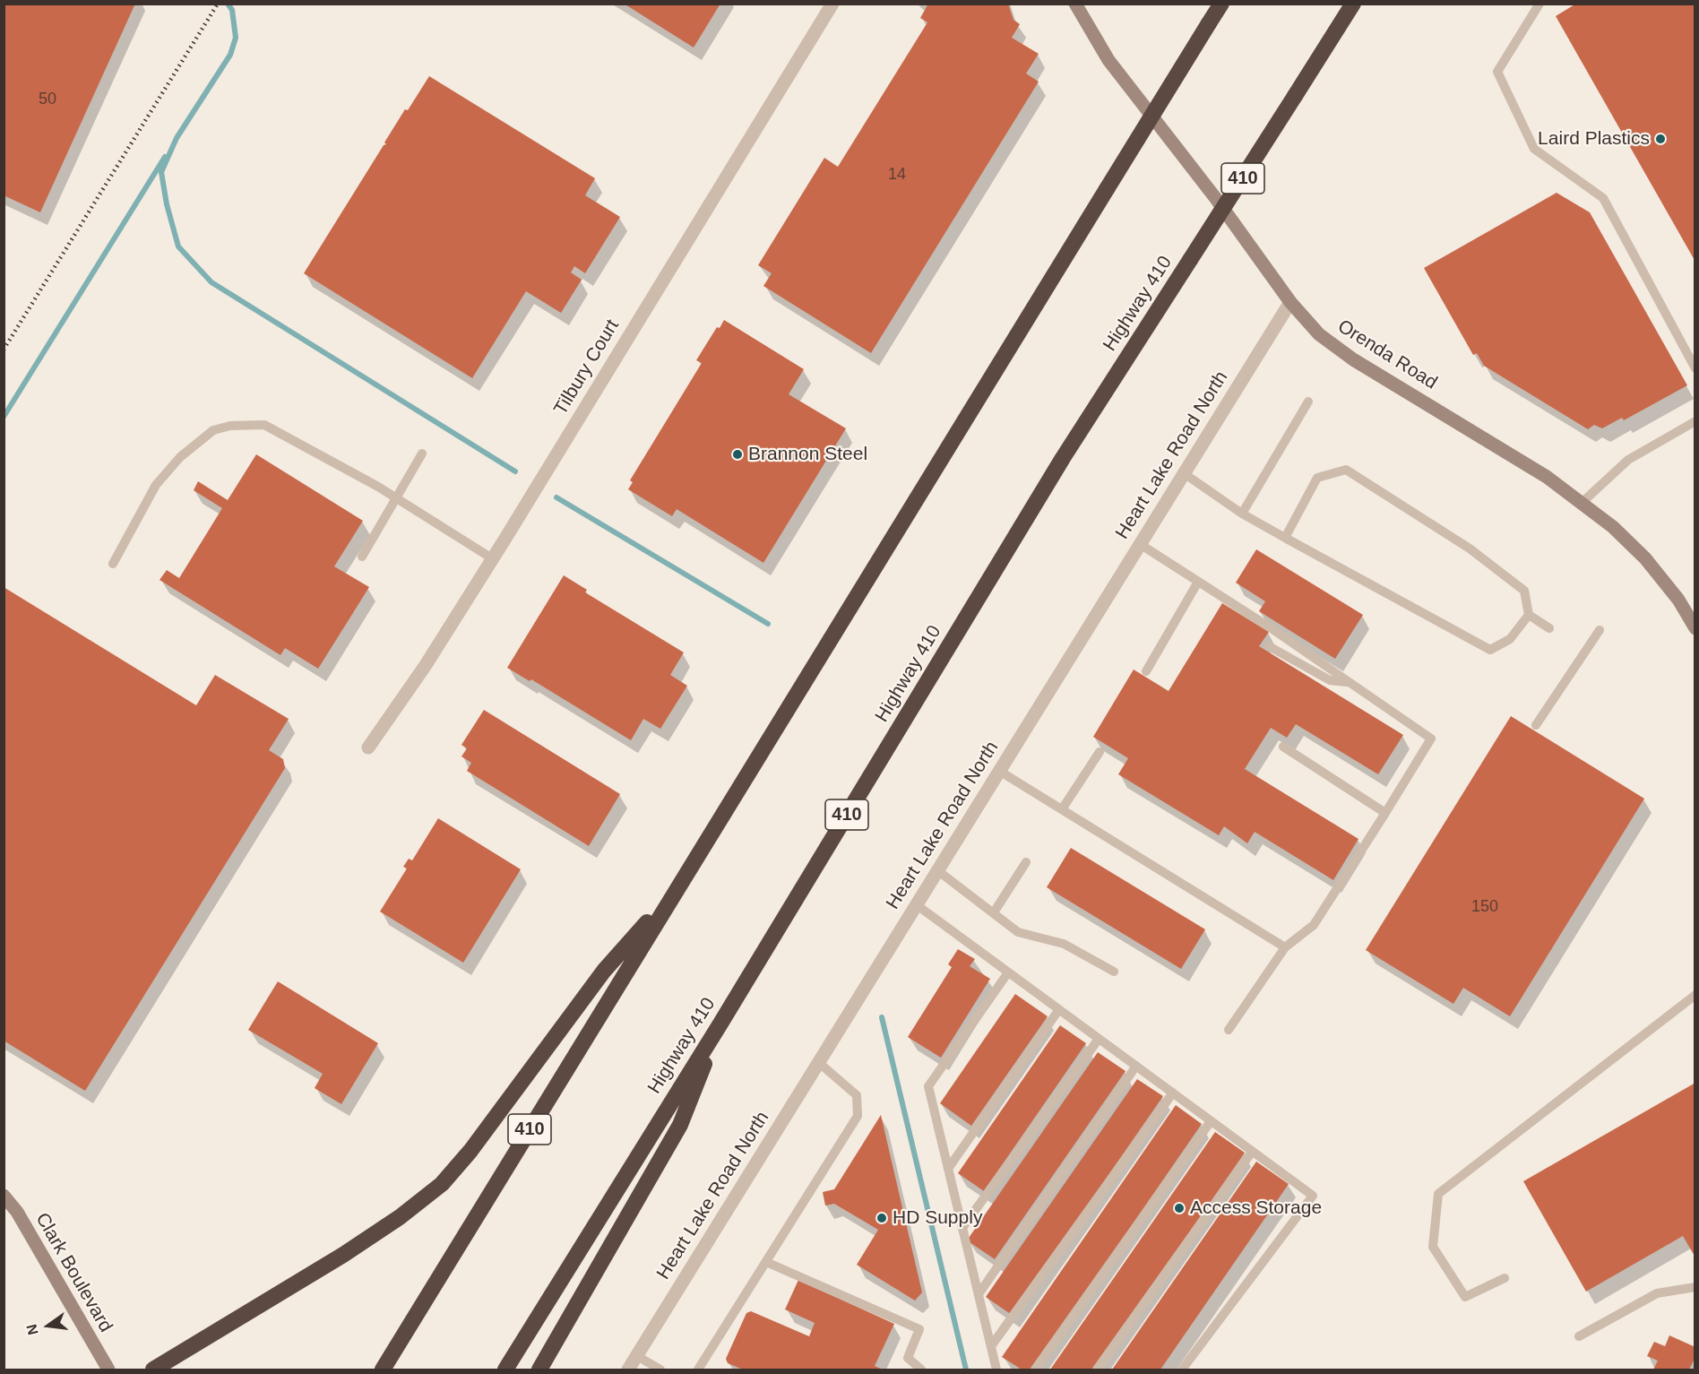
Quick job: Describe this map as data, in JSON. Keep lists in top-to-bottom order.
{
  "streets": {
    "highway": ["410", "Highway 410"],
    "street": [
      "Orenda Road",
      "Tilbury Court",
      "Heart Lake Road North",
      "Clark Boulevard"
    ]
  },
  "crossings": [
    ["Orenda Road", "Heart Lake Road North"]
  ],
  "places": [
    "Laird Plastics",
    "Brannon Steel",
    "Access Storage",
    "HD Supply"
  ],
  "house_numbers": ["50", "14", "150"],
  "north": "left"
}
